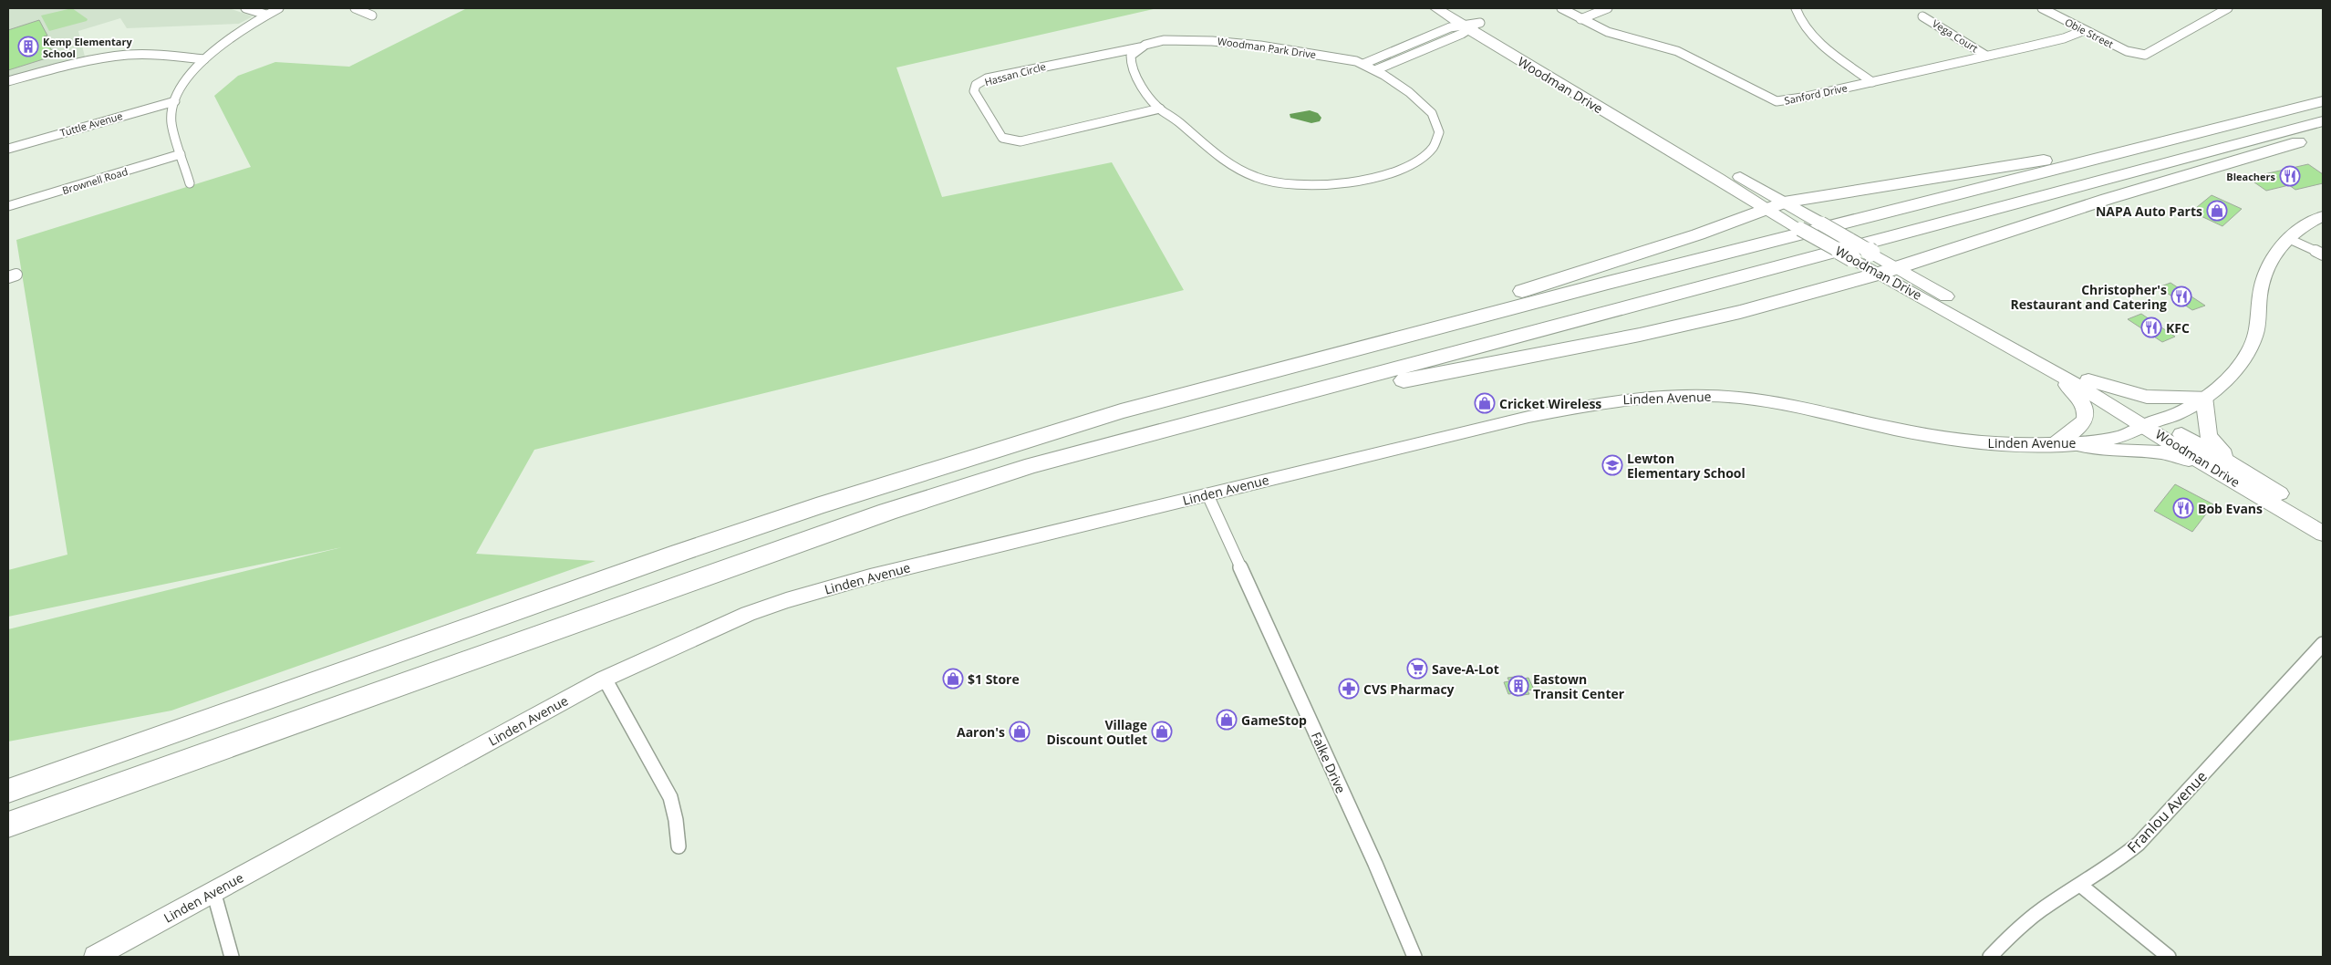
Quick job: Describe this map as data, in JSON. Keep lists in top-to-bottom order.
{
  "streets": {
    "main road": ["Woodman Drive", "Linden Avenue"],
    "street": [
      "Obie Street",
      "Vega Court",
      "Woodman Park Drive",
      "Hassan Circle",
      "Sanford Drive",
      "Tuttle Avenue",
      "Brownell Road",
      "Falke Drive",
      "Franlou Avenue"
    ]
  },
  "crossings": [
    ["Obie Street", "Sanford Drive"],
    ["Vega Court", "Sanford Drive"],
    ["Woodman Park Drive", "Hassan Circle"],
    ["Woodman Drive", "Linden Avenue"],
    ["Linden Avenue", "Falke Drive"]
  ],
  "places": {
    "building": ["Kemp Elementary School", "Eastown Transit Center"],
    "restaurant": [
      "Bleachers",
      "Christopher's Restaurant and Catering",
      "KFC",
      "Bob Evans"
    ],
    "shop": [
      "NAPA Auto Parts",
      "Cricket Wireless",
      "$1 Store",
      "GameStop",
      "Aaron's",
      "Village Discount Outlet"
    ],
    "school or university": ["Lewton Elementary School"],
    "supermarket": ["Save-A-Lot"],
    "pharmacy": ["CVS Pharmacy"]
  }
}
